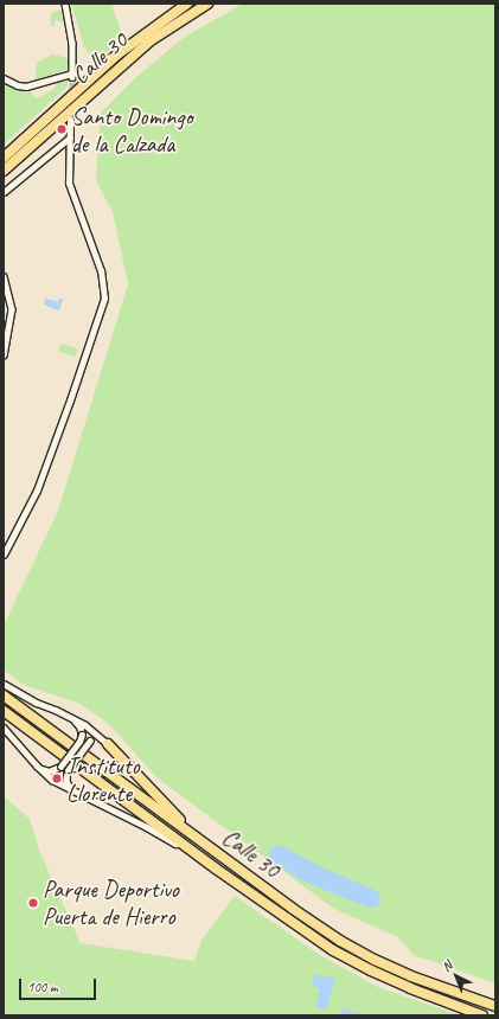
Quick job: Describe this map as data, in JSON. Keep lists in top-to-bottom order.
{
  "streets": {
    "highway": ["Calle 30"]
  },
  "places": ["Santo Domingo de la Calzada", "Instituto Llorente", "Parque Deportivo Puerta de Hierro"],
  "scale_bar": "100 m",
  "north": "top left"
}
